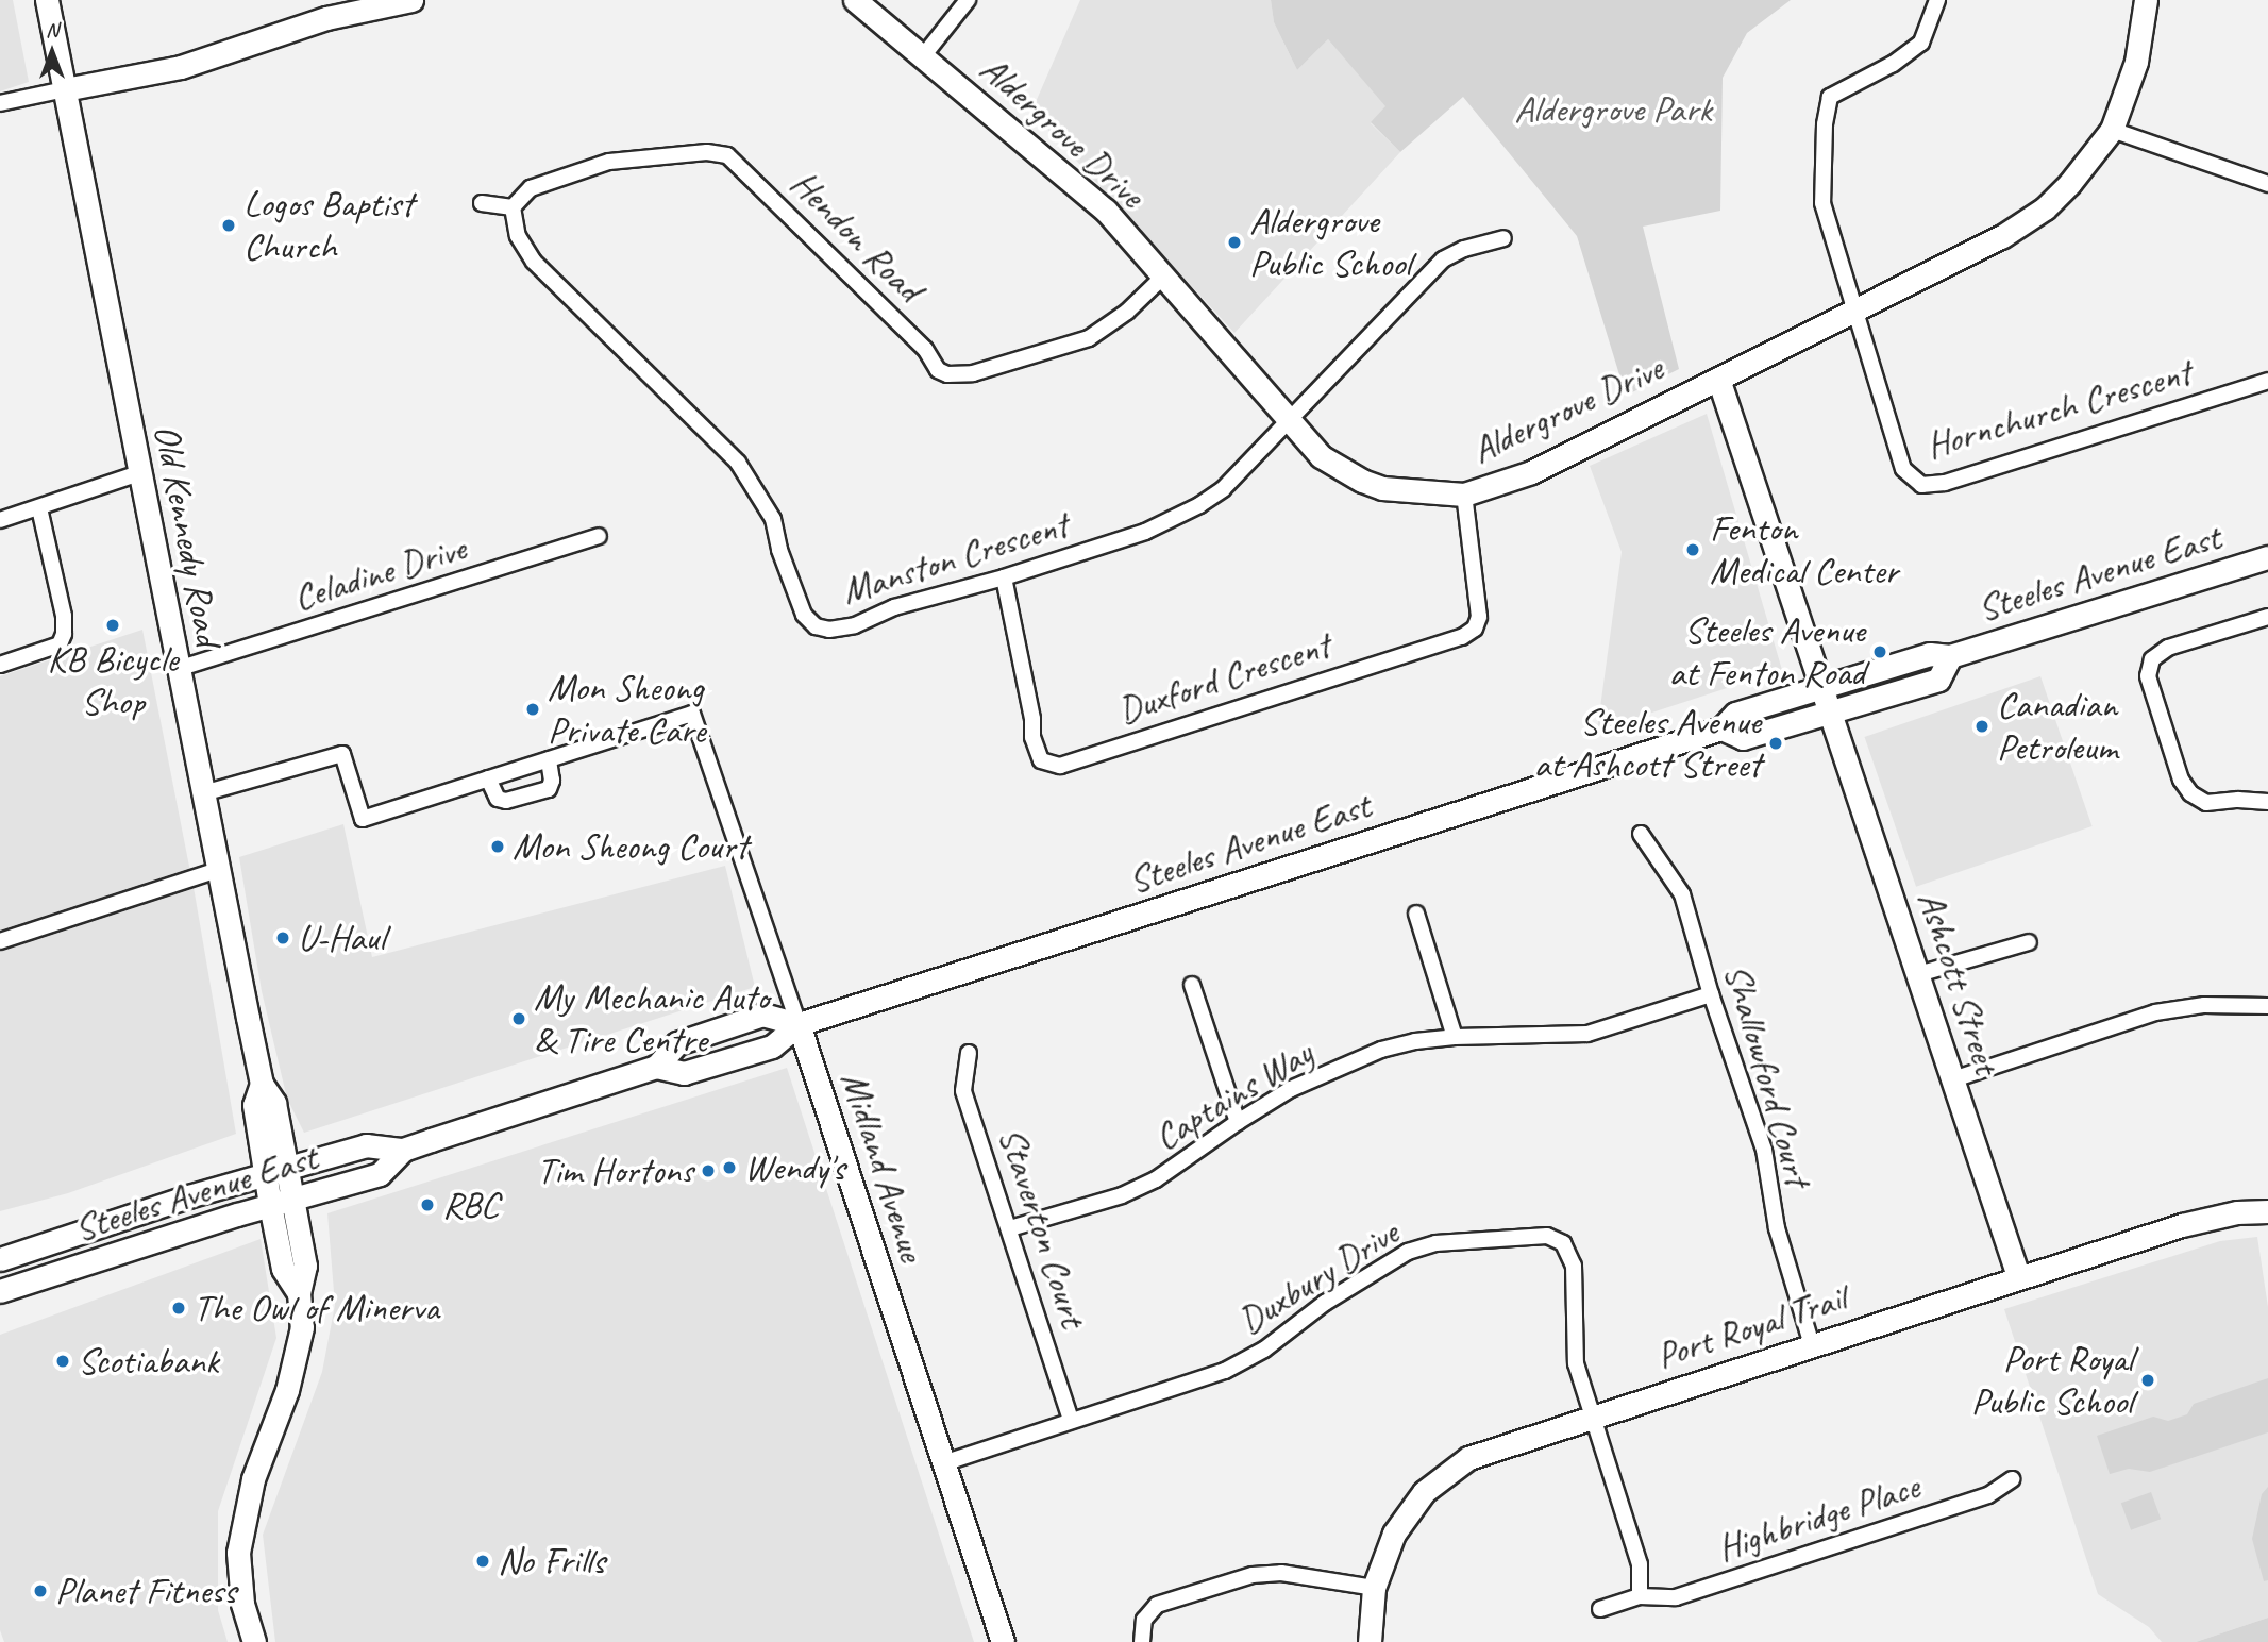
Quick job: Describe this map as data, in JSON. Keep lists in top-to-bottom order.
{
  "streets": {
    "street": [
      "Aldergrove Drive",
      "Hendon Road",
      "Hornchurch Crescent",
      "Old Kennedy Road",
      "Manston Crescent",
      "Celadine Drive",
      "Steeles Avenue East",
      "Duxford Crescent",
      "Ashcott Street",
      "Shallowford Court",
      "Captains Way",
      "Midland Avenue",
      "Staverton Court",
      "Duxbury Drive",
      "Port Royal Trail",
      "Highbridge Place"
    ]
  },
  "crossings": [
    ["Aldergrove Drive", "Hendon Road"],
    ["Aldergrove Drive", "Hornchurch Crescent"],
    ["Aldergrove Drive", "Manston Crescent"],
    ["Aldergrove Drive", "Duxford Crescent"],
    ["Aldergrove Drive", "Ashcott Street"],
    ["Hendon Road", "Manston Crescent"],
    ["Old Kennedy Road", "Celadine Drive"],
    ["Old Kennedy Road", "Steeles Avenue East"],
    ["Manston Crescent", "Duxford Crescent"],
    ["Steeles Avenue East", "Ashcott Street"],
    ["Steeles Avenue East", "Midland Avenue"],
    ["Ashcott Street", "Port Royal Trail"],
    ["Shallowford Court", "Captains Way"],
    ["Shallowford Court", "Port Royal Trail"],
    ["Captains Way", "Staverton Court"],
    ["Midland Avenue", "Duxbury Drive"],
    ["Staverton Court", "Duxbury Drive"],
    ["Duxbury Drive", "Port Royal Trail"]
  ],
  "parks": ["Aldergrove Park"],
  "places": [
    "Logos Baptist Church",
    "Aldergrove Public School",
    "Fenton Medical Center",
    "KB Bicycle Shop",
    "Steeles Avenue at Fenton Road",
    "Mon Sheong Private Care",
    "Canadian Petroleum",
    "Steeles Avenue at Ashcott Street",
    "Mon Sheong Court",
    "U-Haul",
    "My Mechanic Auto & Tire Centre",
    "Wendy's",
    "Tim Hortons",
    "RBC",
    "The Owl of Minerva",
    "Scotiabank",
    "Port Royal Public School",
    "No Frills",
    "Planet Fitness"
  ],
  "north": "top"
}
